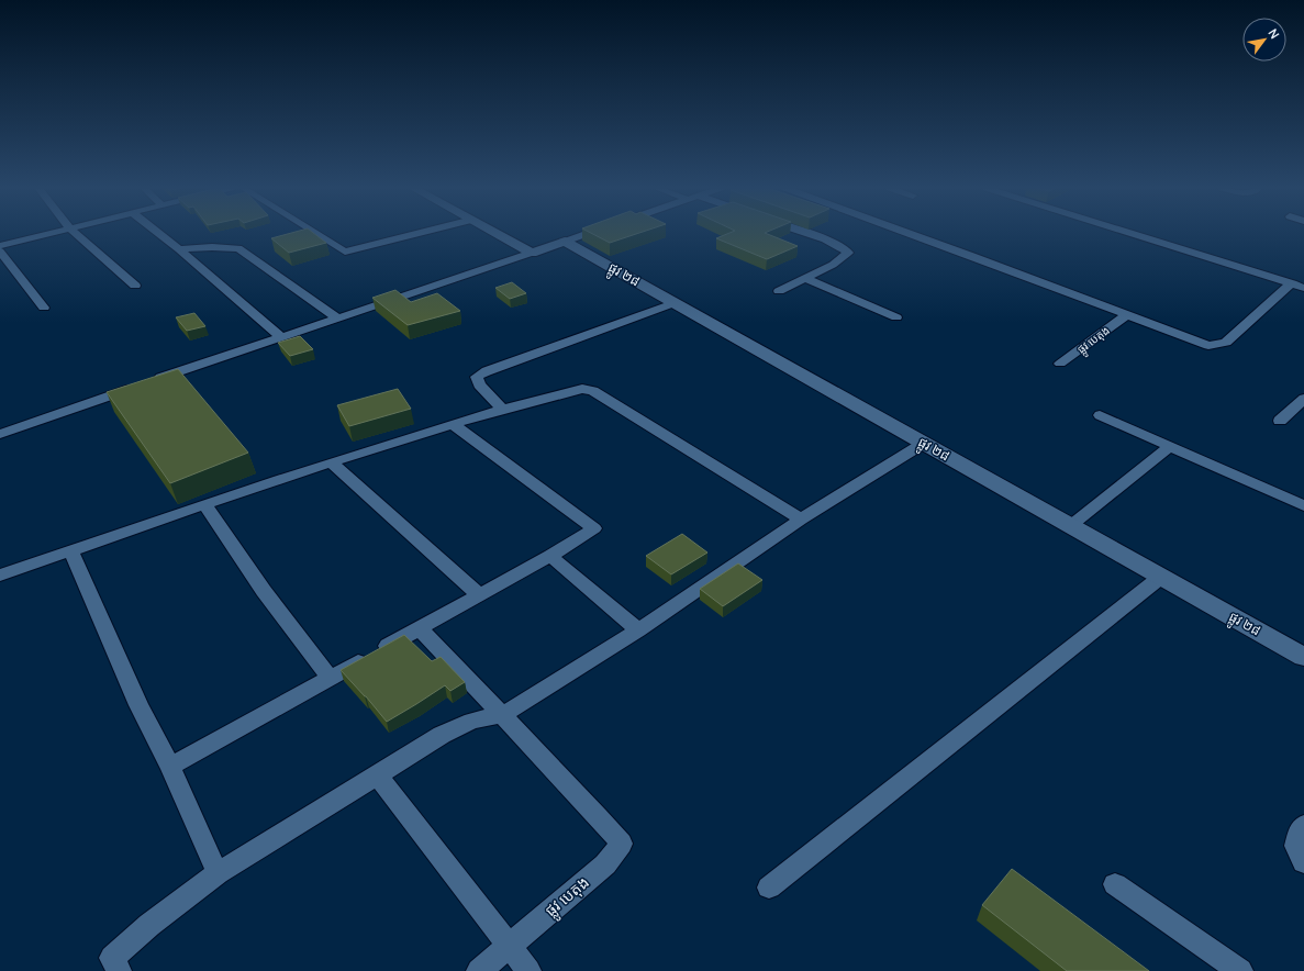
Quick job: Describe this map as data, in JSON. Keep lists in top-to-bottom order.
{
  "streets": {
    "street": ["ផ្លូវ ២៨", "ផ្លូវ បេតុង"]
  },
  "north": "top right"
}
